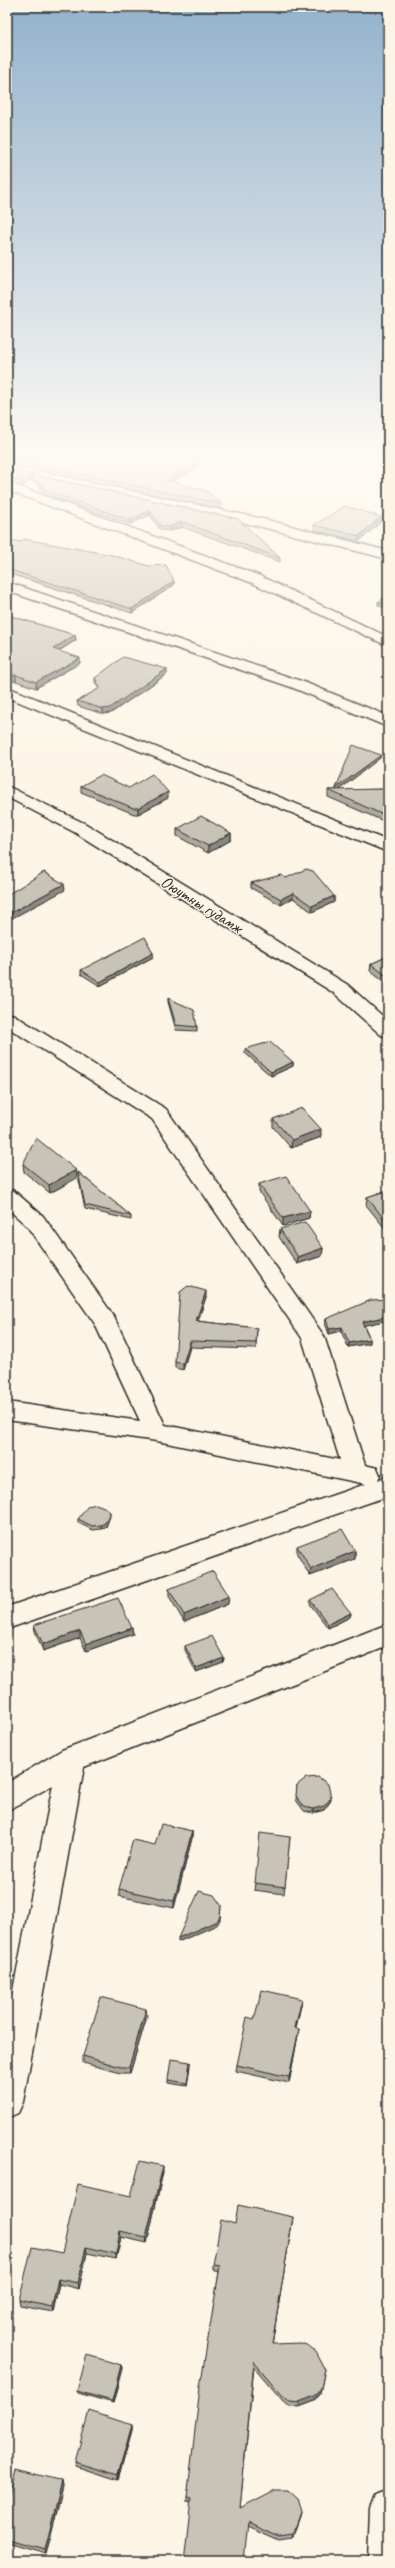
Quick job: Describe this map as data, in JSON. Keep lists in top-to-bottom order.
{
  "streets": {
    "street": ["Оюутны гудамж"]
  }
}
